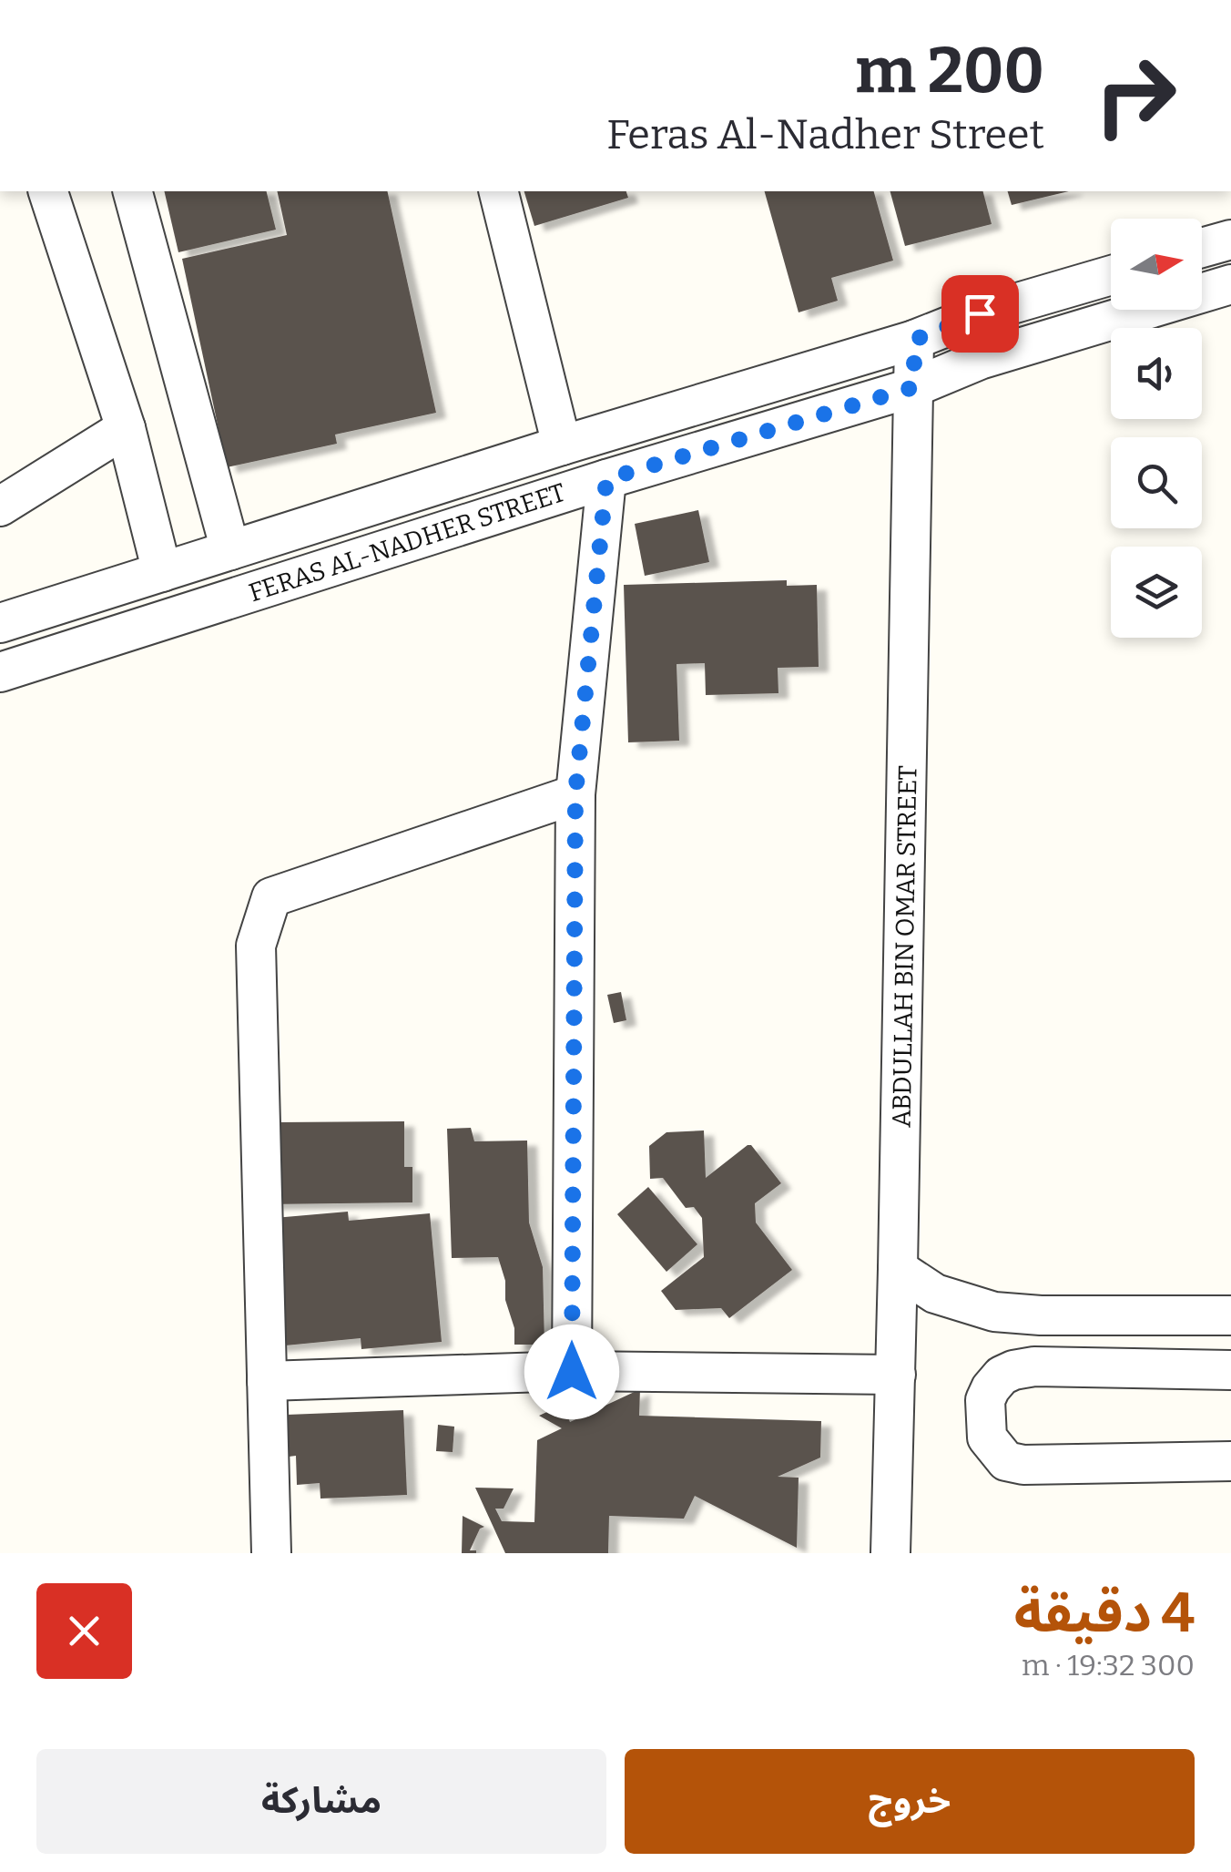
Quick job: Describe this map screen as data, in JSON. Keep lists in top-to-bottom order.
{
  "streets": {
    "street": ["FERAS AL-NADHER STREET", "ABDULLAH BIN OMAR STREET"]
  },
  "crossings": [
    ["FERAS AL-NADHER STREET", "ABDULLAH BIN OMAR STREET"]
  ],
  "north": "right",
  "page": {
    "turn": ["200 m", "Feras Al-Nadher Street"],
    "heading": ["4 دقيقة", "300 m · 19:32"],
    "buttons": ["خروج", "مشاركة"]
  }
}
